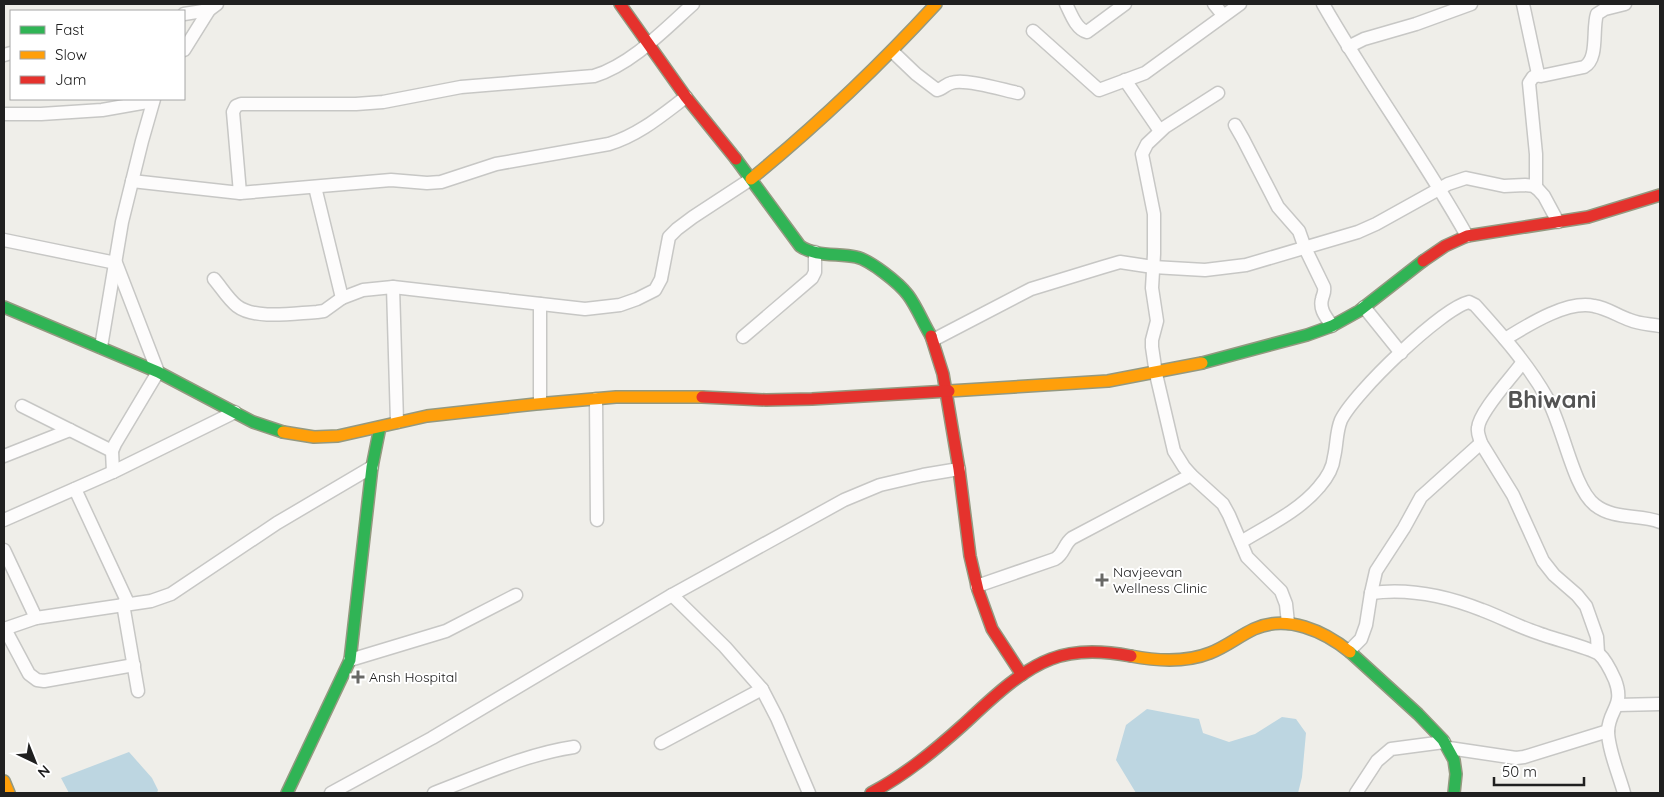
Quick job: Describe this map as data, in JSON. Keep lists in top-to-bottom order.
{
  "districts": ["Bhiwani"],
  "places": {
    "health": ["Navjeevan Wellness Clinic", "Ansh Hospital"]
  },
  "legend": ["Fast", "Slow", "Jam"],
  "scale_bar": "50 m",
  "north": "bottom right"
}
